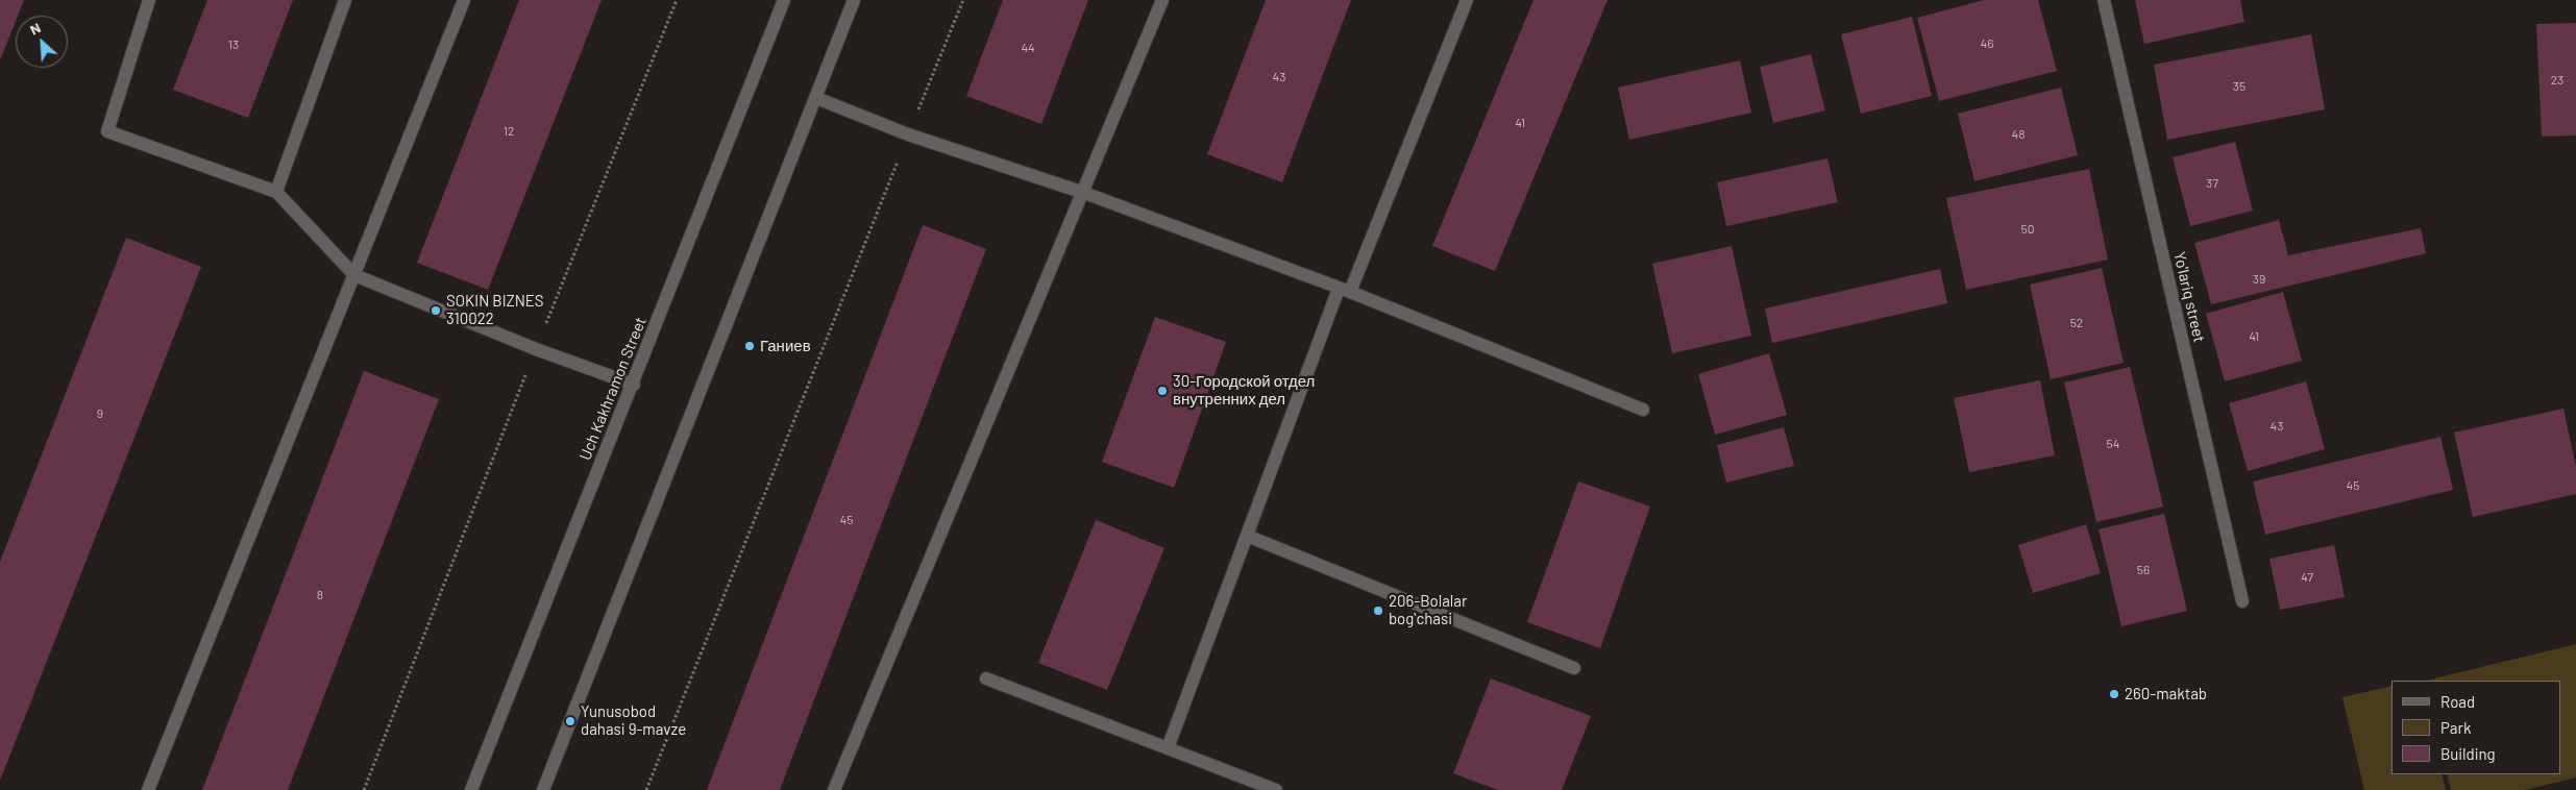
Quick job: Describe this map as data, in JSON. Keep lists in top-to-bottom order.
{
  "streets": {
    "main road": ["Yo'lariq street", "Uch Kakhramon Street"]
  },
  "places": [
    "SOKIN BIZNES 310022",
    "Ганиев",
    "30-Городской отдел внутренних дел",
    "206-Bolalar bogʻchasi",
    "260-maktab",
    "Yunusobod dahasi 9-mavze"
  ],
  "house_numbers": [
    "46",
    "13",
    "44",
    "43",
    "23",
    "35",
    "41",
    "12",
    "48",
    "37",
    "50",
    "39",
    "52",
    "41",
    "9",
    "43",
    "54",
    "45",
    "45",
    "56",
    "47",
    "8"
  ],
  "legend": ["Road", "Park", "Building"],
  "north": "top left"
}
